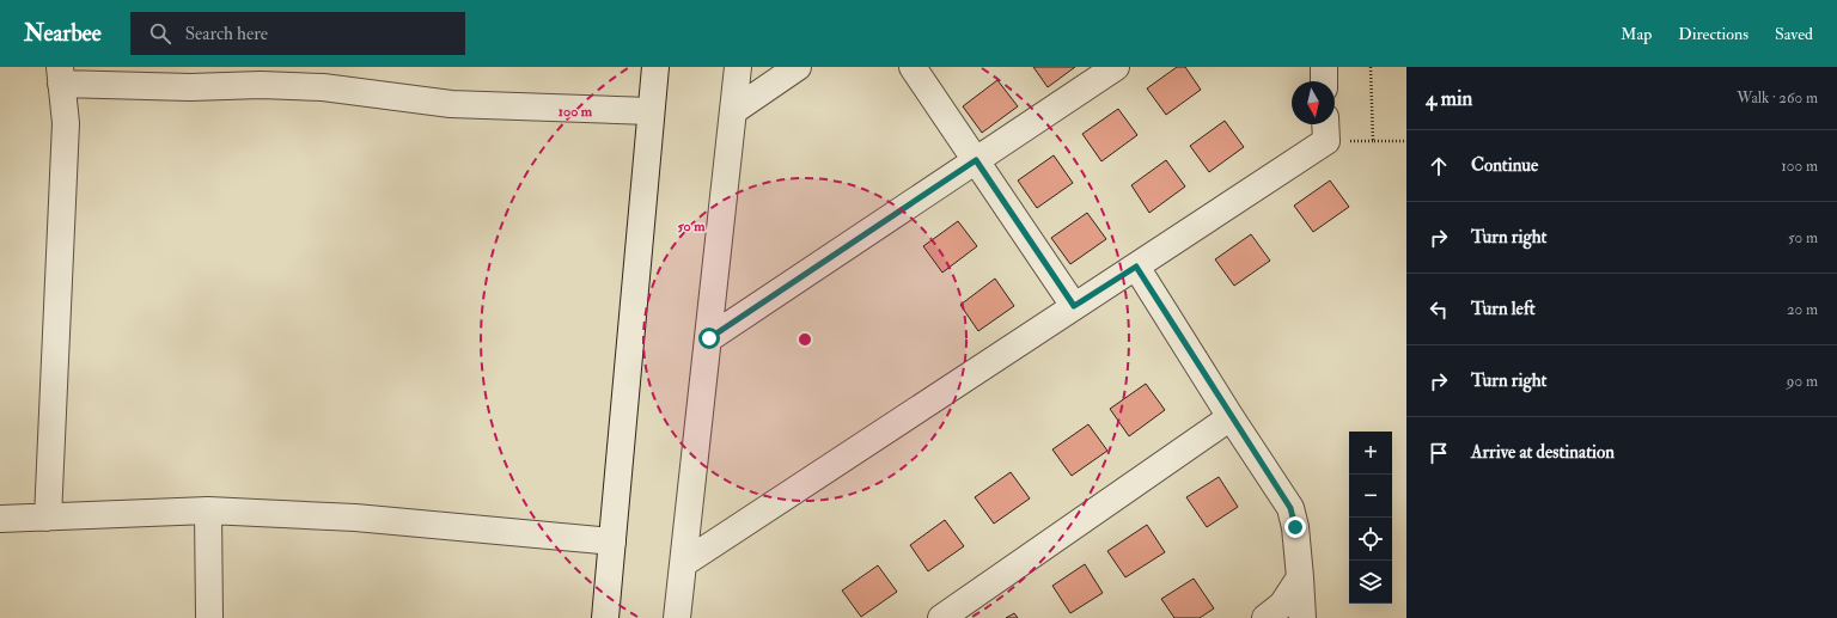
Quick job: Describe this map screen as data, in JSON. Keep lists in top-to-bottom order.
{
  "north": "bottom",
  "page": {
    "header": "Nearbee",
    "search": "Search here",
    "nav": ["Map", "Directions", "Saved"],
    "heading": ["4 min", "Walk · 260 m"],
    "list": [
      ["Continue", "100 m"],
      ["Turn right", "50 m"],
      ["Turn left", "20 m"],
      ["Turn right", "90 m"],
      "Arrive at destination"
    ],
    "map_buttons": ["+", "−"]
  },
  "rings": ["100 m", "50 m"]
}
